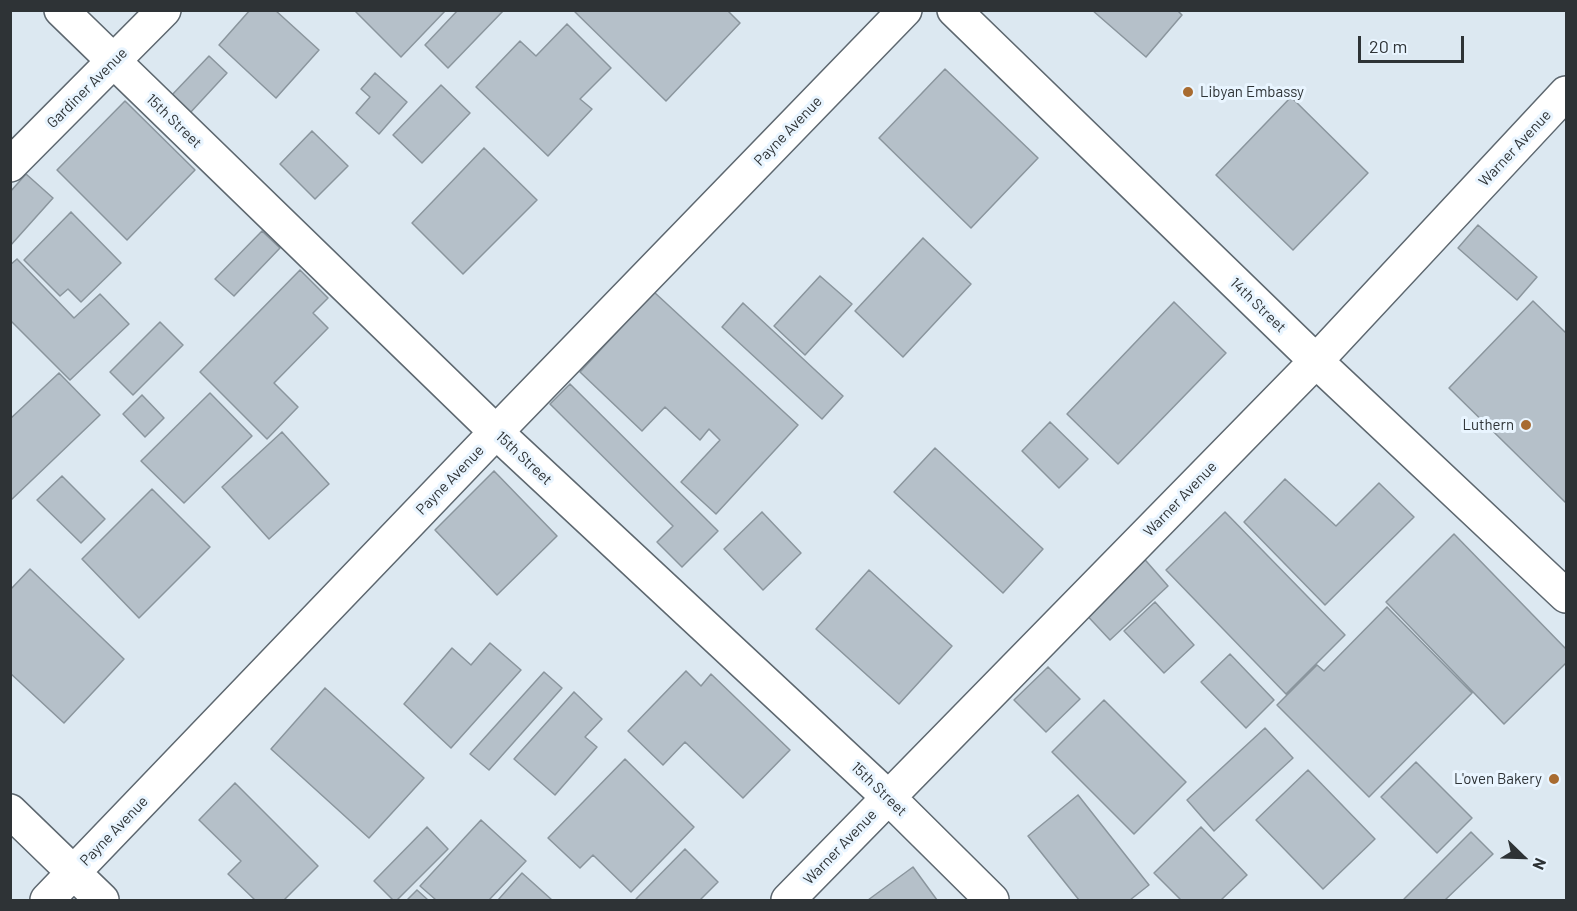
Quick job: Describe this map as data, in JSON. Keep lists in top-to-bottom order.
{
  "streets": {
    "street": [
      "Gardiner Avenue",
      "15th Street",
      "Payne Avenue",
      "Warner Avenue",
      "14th Street"
    ]
  },
  "crossings": [
    ["Gardiner Avenue", "15th Street"],
    ["15th Street", "Payne Avenue"],
    ["15th Street", "Warner Avenue"],
    ["Warner Avenue", "14th Street"]
  ],
  "places": ["Libyan Embassy", "Luthern", "L'oven Bakery"],
  "scale_bar": "20 m",
  "north": "bottom right"
}
